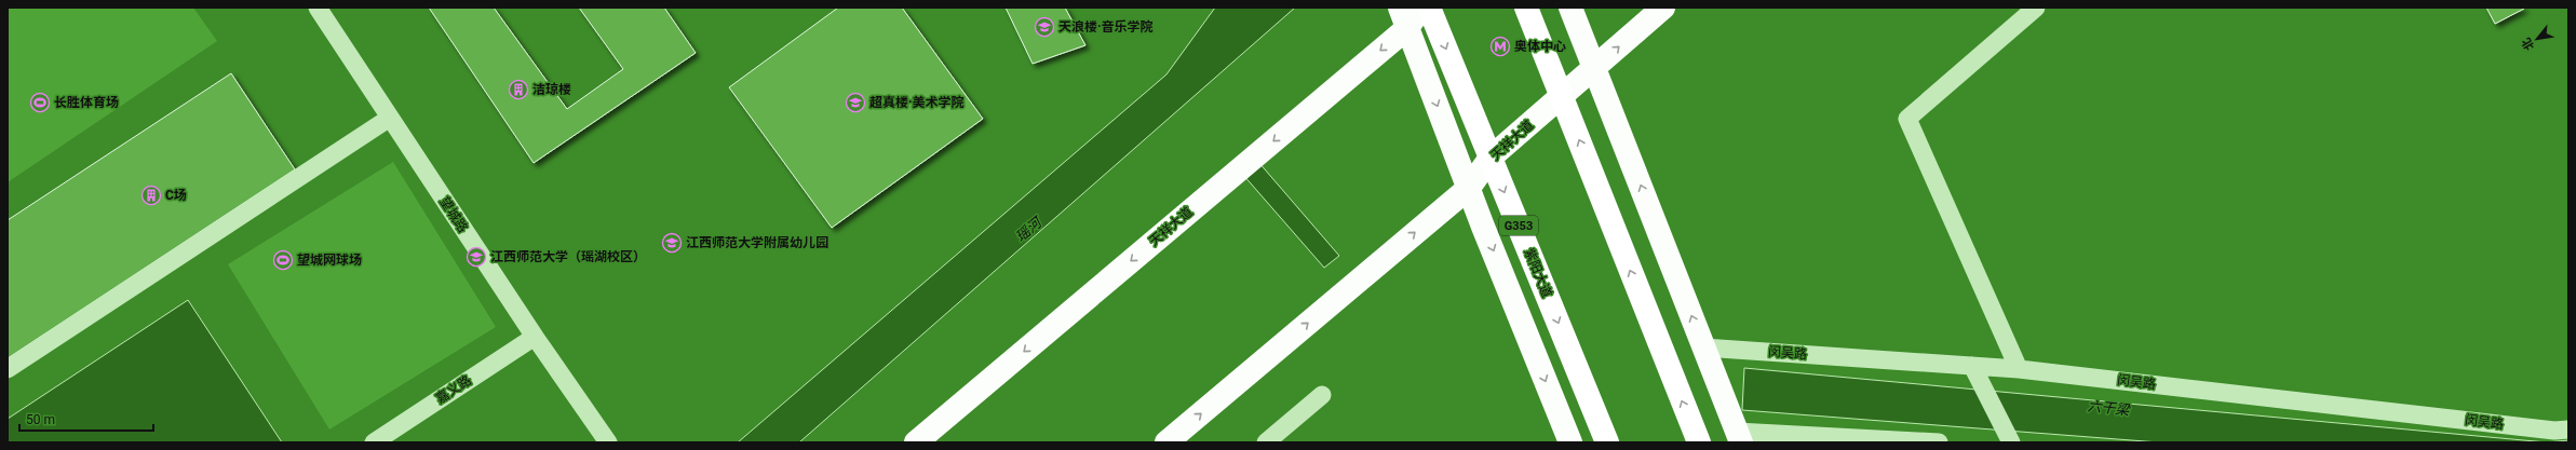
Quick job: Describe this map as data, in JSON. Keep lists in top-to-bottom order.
{
  "streets": {
    "highway": ["G353", "紫阳大道"],
    "main road": ["天祥大道"],
    "street": ["望城路", "闵吴路", "嘉义路"]
  },
  "crossings": [
    ["天祥大道", "紫阳大道"],
    ["望城路", "嘉义路"]
  ],
  "water": ["瑶河", "六干梁"],
  "places": {
    "school or university": [
      "天浪楼·音乐学院",
      "超真楼·美术学院",
      "江西师范大学附属幼儿园",
      "江西师范大学（瑶湖校区）"
    ],
    "metro station": ["奥体中心"],
    "building": ["洁琼楼", "C场"],
    "sports": ["长胜体育场", "望城网球场"]
  },
  "scale_bar": "50 m",
  "north": "bottom left"
}
